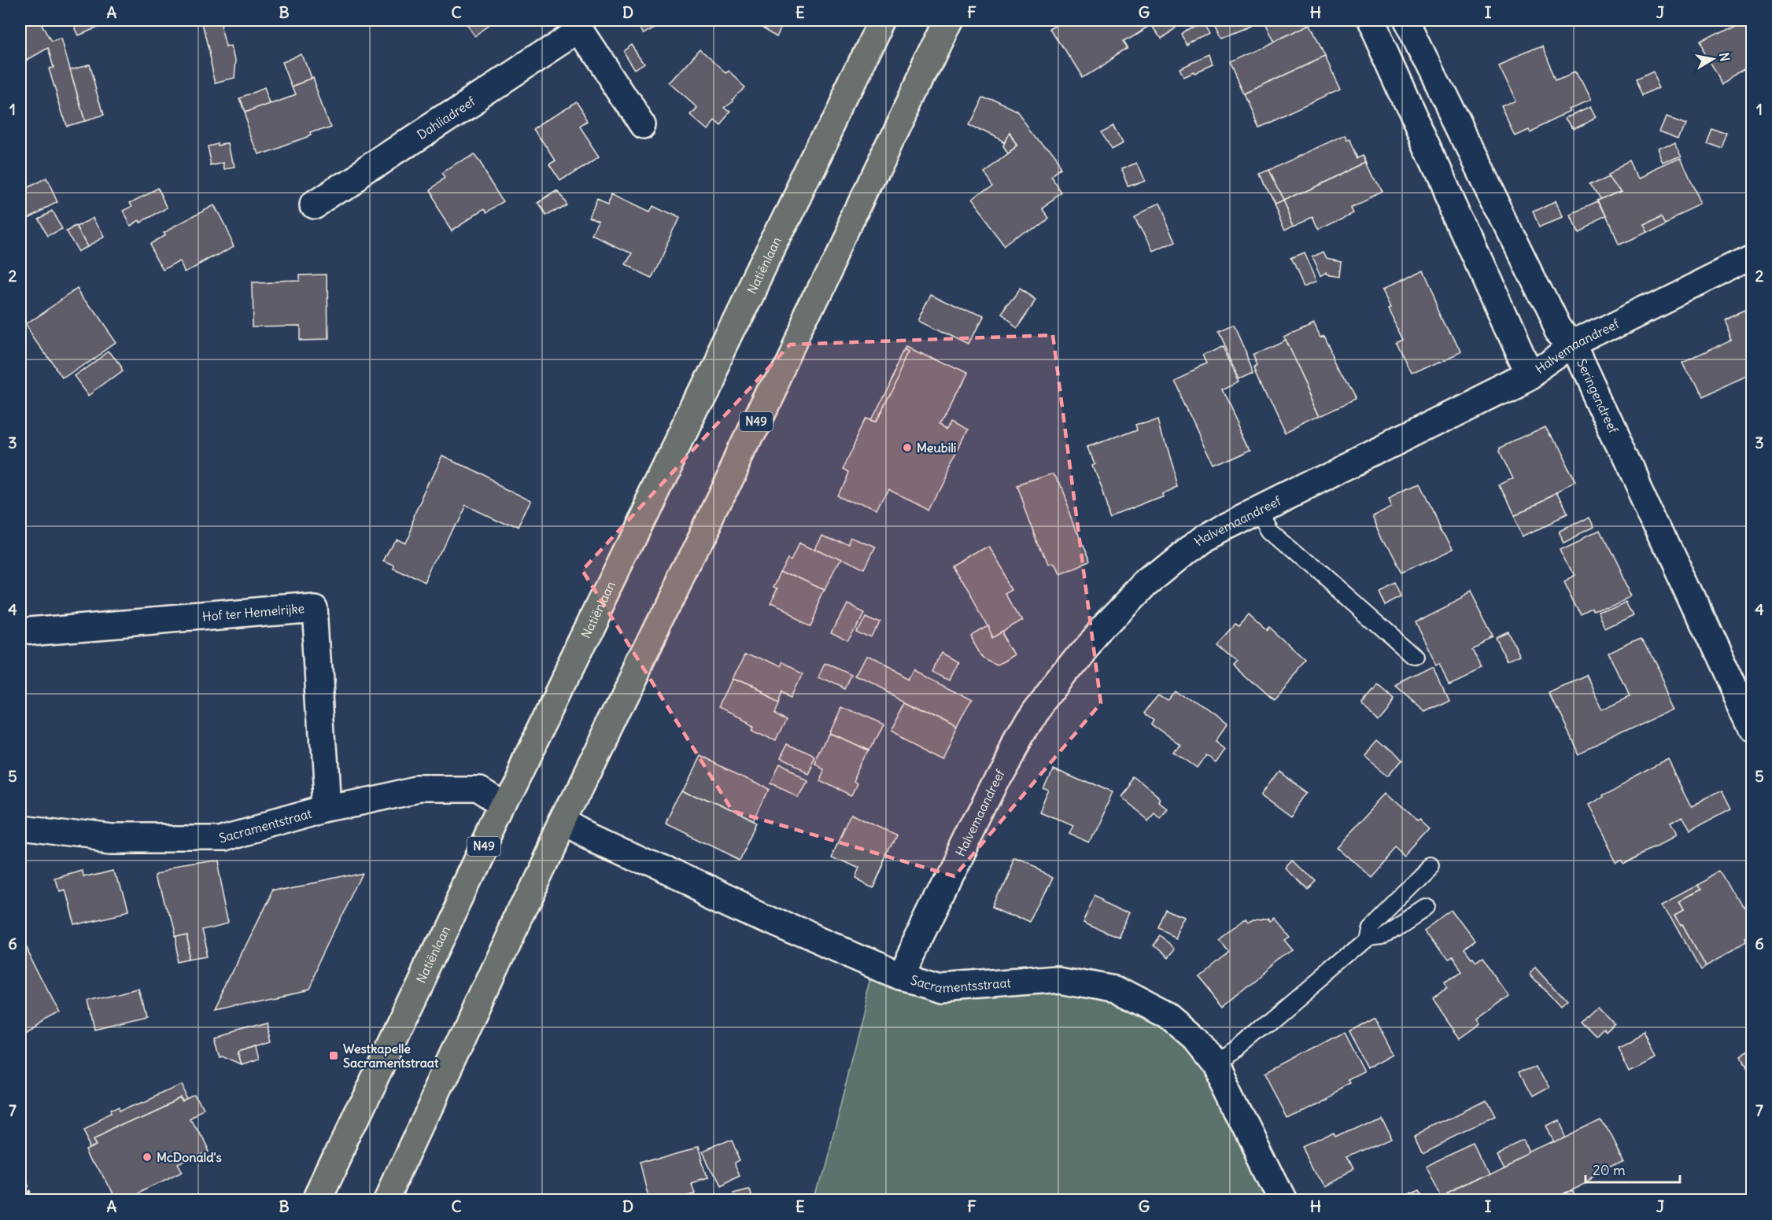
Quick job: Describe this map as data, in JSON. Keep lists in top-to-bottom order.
{
  "streets": {
    "main road": ["Natiënlaan", "N49"],
    "street": [
      "Dahliadreef",
      "Halvemaandreef",
      "Seringendreef",
      "Hof ter Hemelrijke",
      "Sacramentstraat",
      "Sacramentsstraat"
    ]
  },
  "crossings": [
    ["Natiënlaan", "Sacramentstraat"],
    ["Halvemaandreef", "Seringendreef"],
    ["Halvemaandreef", "Sacramentsstraat"],
    ["N49", "Sacramentsstraat"],
    ["Hof ter Hemelrijke", "Sacramentstraat"]
  ],
  "places": {
    "other": ["Meubili", "McDonald's"],
    "transit": ["Westkapelle Sacramentstraat"]
  },
  "scale_bar": "20 m",
  "north": "right",
  "grid": {
    "columns": [
      "A",
      "B",
      "C",
      "D",
      "E",
      "F",
      "G",
      "H",
      "I",
      "J"
    ],
    "rows": [
      "1",
      "2",
      "3",
      "4",
      "5",
      "6",
      "7"
    ]
  }
}
